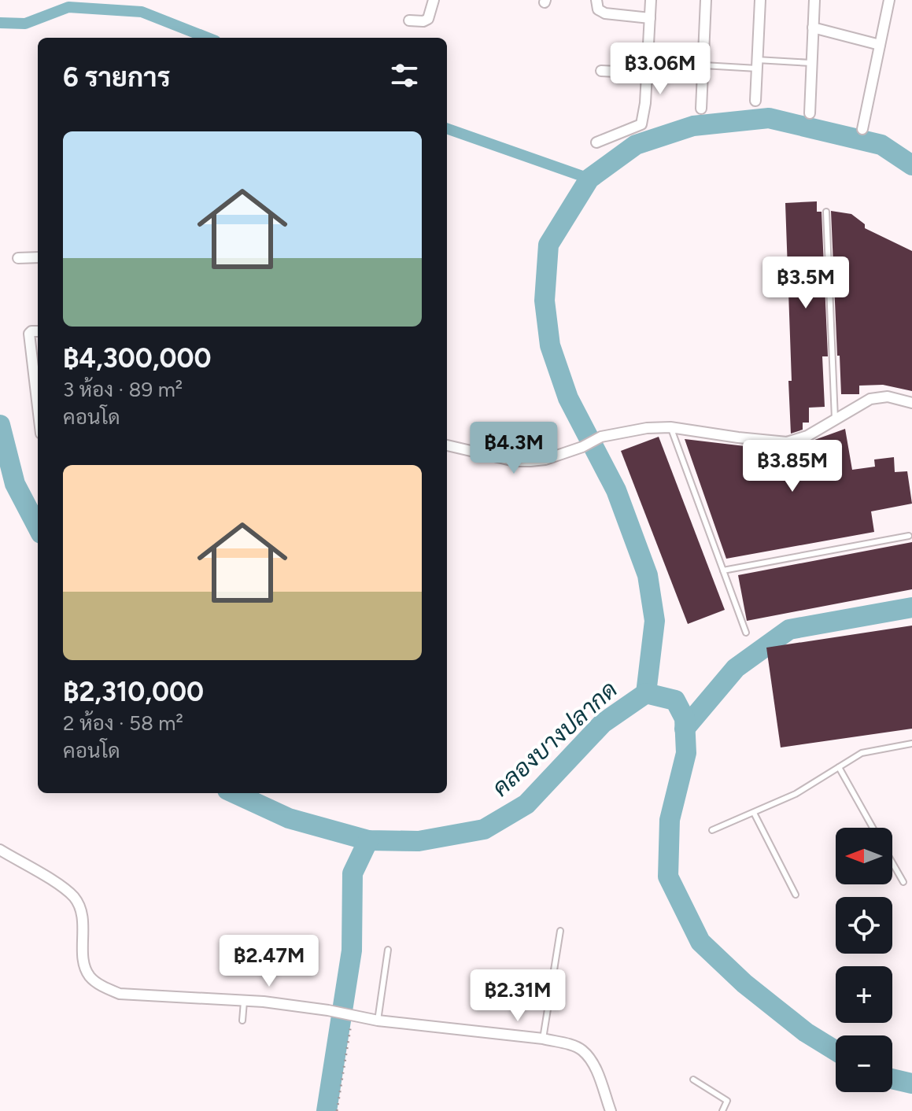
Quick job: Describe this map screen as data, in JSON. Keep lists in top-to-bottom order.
{
  "water": ["คลองบางปลากด"],
  "north": "left",
  "page": {
    "heading": "6 รายการ",
    "price": [
      "฿3.06M",
      "฿3.5M",
      "฿4.3M",
      "฿3.85M",
      "฿2.47M",
      "฿2.31M"
    ],
    "list": [
      {
        "name": "฿4,300,000",
        "note": "3 ห้อง · 89 m² · คอนโด"
      },
      {
        "name": "฿2,310,000",
        "note": "2 ห้อง · 58 m² · คอนโด"
      }
    ],
    "map_buttons": ["+", "−"]
  }
}
